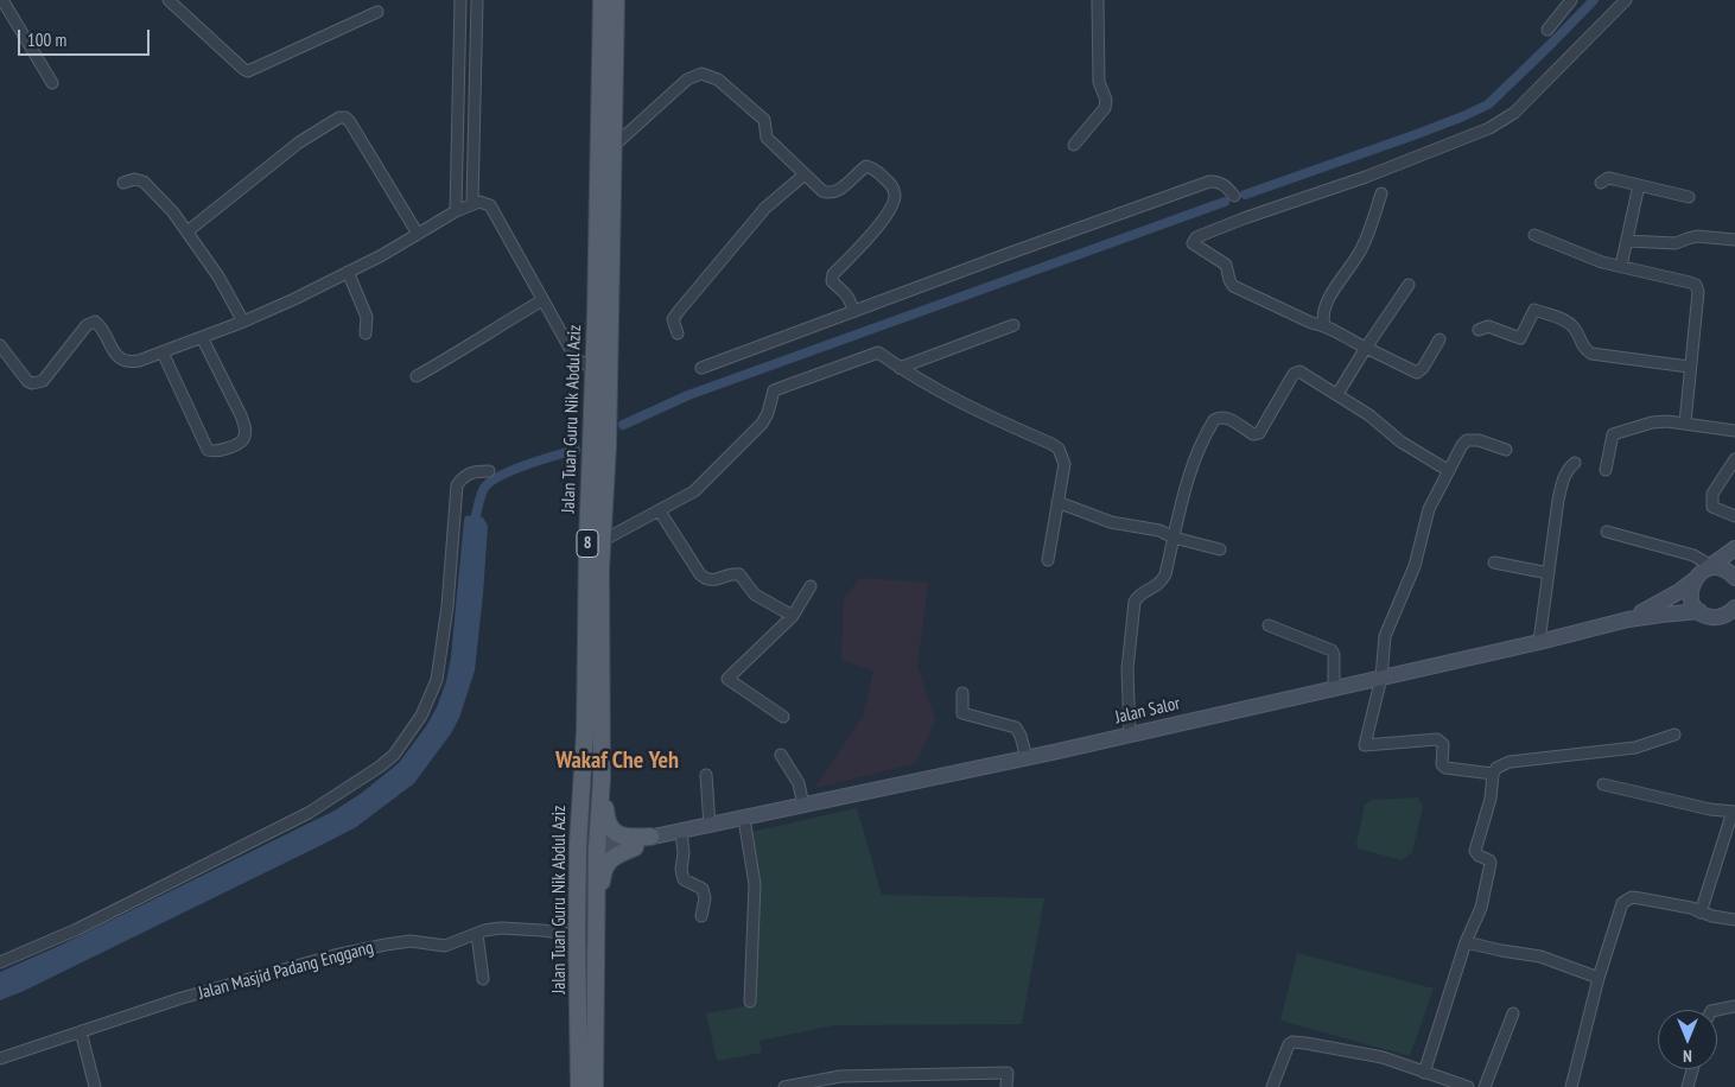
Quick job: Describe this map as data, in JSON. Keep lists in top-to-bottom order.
{
  "streets": {
    "main road": ["Jalan Tuan Guru Nik Abdul Aziz", "8", "Jalan Salor"],
    "street": ["Jalan Masjid Padang Enggang"]
  },
  "crossings": [
    ["Jalan Tuan Guru Nik Abdul Aziz", "Jalan Salor"],
    ["Jalan Tuan Guru Nik Abdul Aziz", "Jalan Masjid Padang Enggang"]
  ],
  "districts": ["Wakaf Che Yeh"],
  "scale_bar": "100 m",
  "north": "bottom"
}
